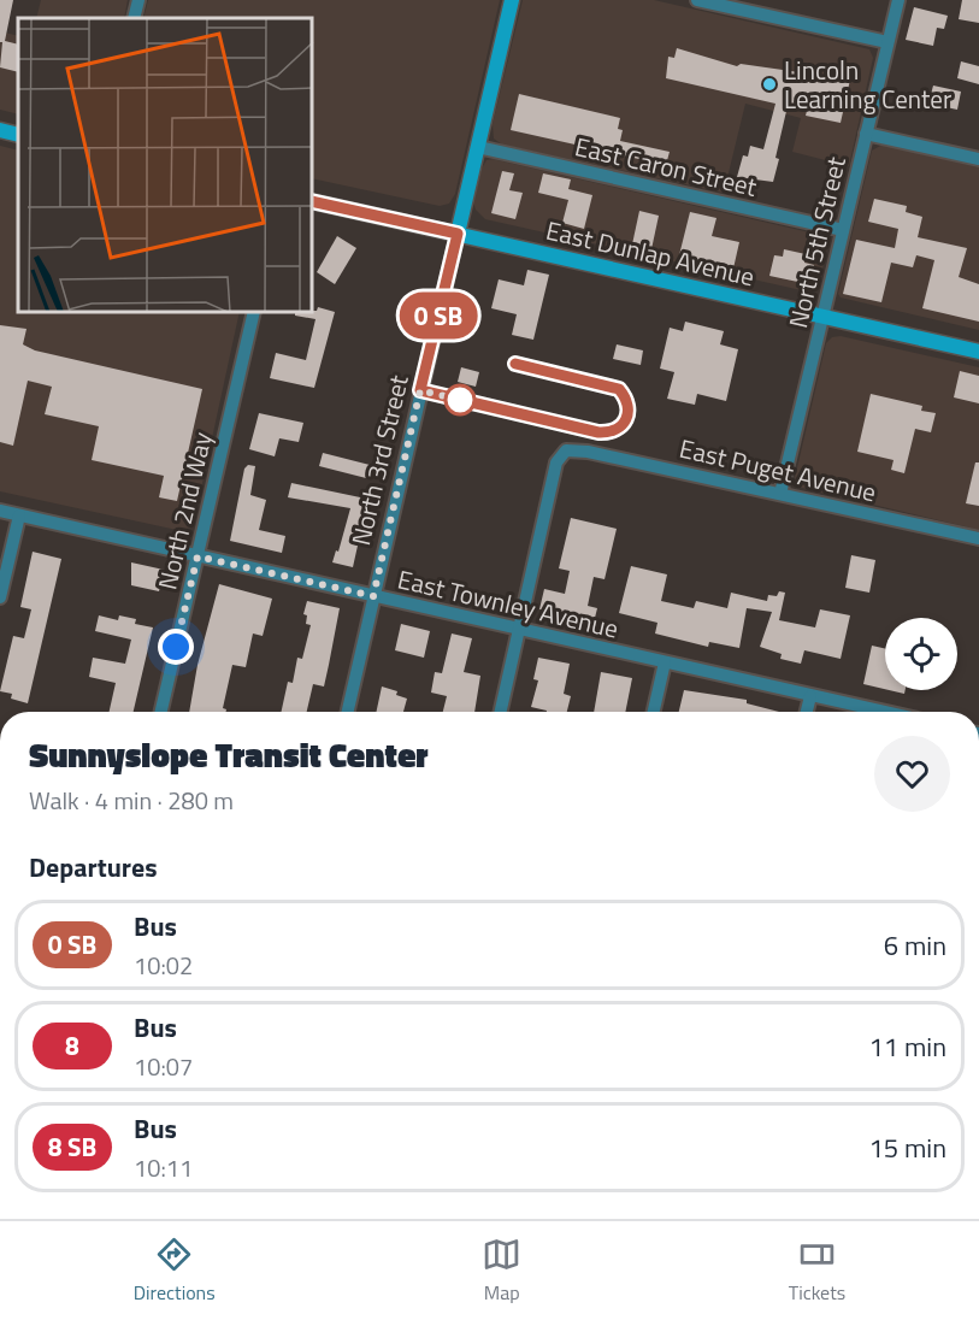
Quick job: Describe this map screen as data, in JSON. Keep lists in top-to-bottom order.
{
  "streets": {
    "main road": ["East Dunlap Avenue", "North 3rd Street"],
    "street": [
      "East Caron Street",
      "North 5th Street",
      "East Puget Avenue",
      "North 2nd Way",
      "East Townley Avenue"
    ]
  },
  "crossings": [
    ["East Caron Street", "North 5th Street"],
    ["East Caron Street", "North 3rd Street"],
    ["North 5th Street", "East Dunlap Avenue"],
    ["North 5th Street", "East Puget Avenue"],
    ["East Dunlap Avenue", "North 3rd Street"],
    ["North 3rd Street", "East Townley Avenue"],
    ["East Puget Avenue", "East Townley Avenue"],
    ["North 2nd Way", "East Townley Avenue"]
  ],
  "places": ["Lincoln Learning Center"],
  "page": {
    "on_map": "0 SB",
    "heading": [
      ["Sunnyslope Transit Center", "Walk · 4 min · 280 m"],
      "Departures"
    ],
    "list": [
      {
        "mark": "0 SB",
        "name": "Bus",
        "note": "10:02",
        "value": "6 min"
      },
      {
        "mark": "8",
        "name": "Bus",
        "note": "10:07",
        "value": "11 min"
      },
      {
        "mark": "8 SB",
        "name": "Bus",
        "note": "10:11",
        "value": "15 min"
      }
    ],
    "tabs": ["Directions", "Map", "Tickets"]
  }
}
